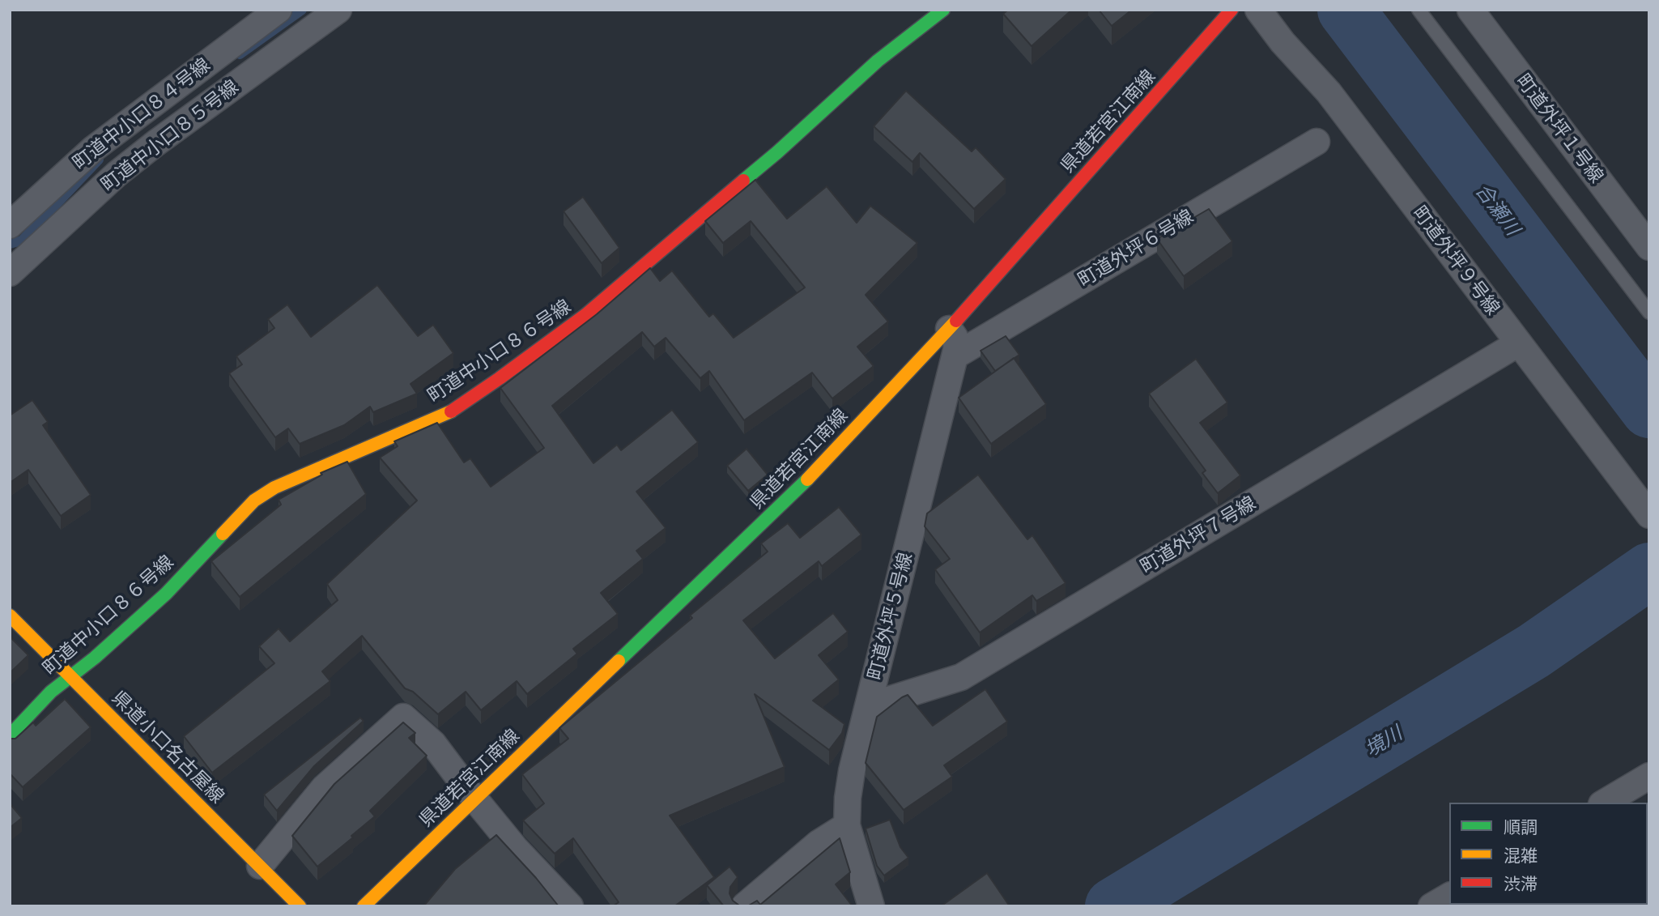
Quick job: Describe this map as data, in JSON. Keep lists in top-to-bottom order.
{
  "streets": {
    "main road": ["県道若宮江南線", "町道中小口８６号線", "県道小口名古屋線"],
    "street": [
      "町道中小口８４号線",
      "町道外坪１号線",
      "町道中小口８５号線",
      "町道外坪６号線",
      "町道外坪９号線",
      "町道外坪７号線",
      "町道外坪５号線"
    ]
  },
  "crossings": [
    ["県道若宮江南線", "町道外坪５号線"],
    ["町道外坪６号線", "町道外坪５号線"],
    ["町道外坪９号線", "町道外坪７号線"],
    ["町道中小口８６号線", "県道小口名古屋線"],
    ["町道外坪７号線", "町道外坪５号線"]
  ],
  "water": ["合瀬川", "境川"],
  "legend": ["順調", "混雑", "渋滞"]
}
